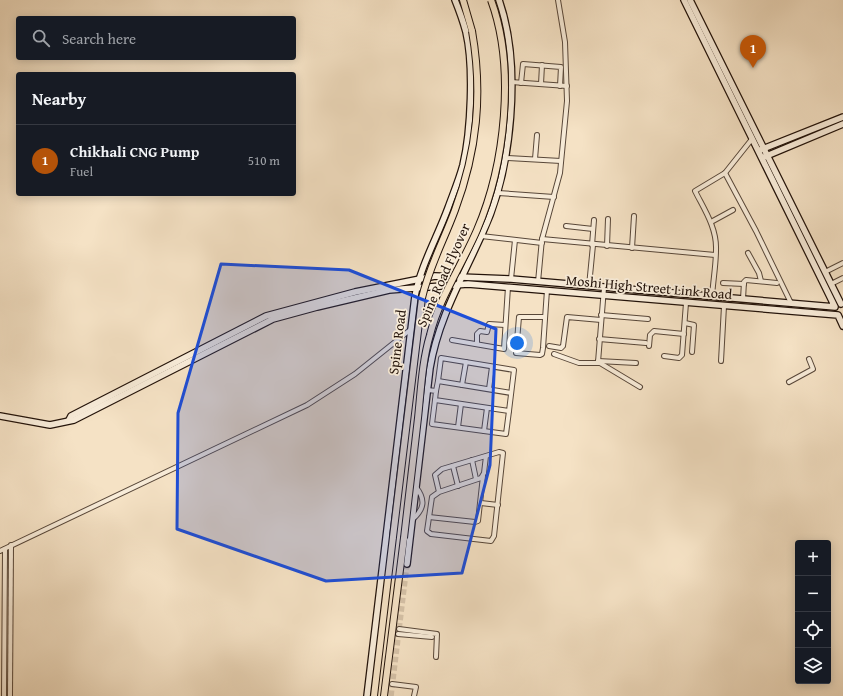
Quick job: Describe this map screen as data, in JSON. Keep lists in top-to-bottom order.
{
  "streets": {
    "main road": ["Spine Road Flyover"],
    "street": ["Moshi High Street Link Road", "Spine Road"]
  },
  "crossings": [
    ["Moshi High Street Link Road", "Spine Road"]
  ],
  "page": {
    "search": "Search here",
    "pins": "1",
    "heading": "Nearby",
    "list": [
      {
        "mark": "1",
        "name": "Chikhali CNG Pump",
        "note": "Fuel",
        "value": "510 m"
      }
    ],
    "map_buttons": ["+", "−"]
  }
}
